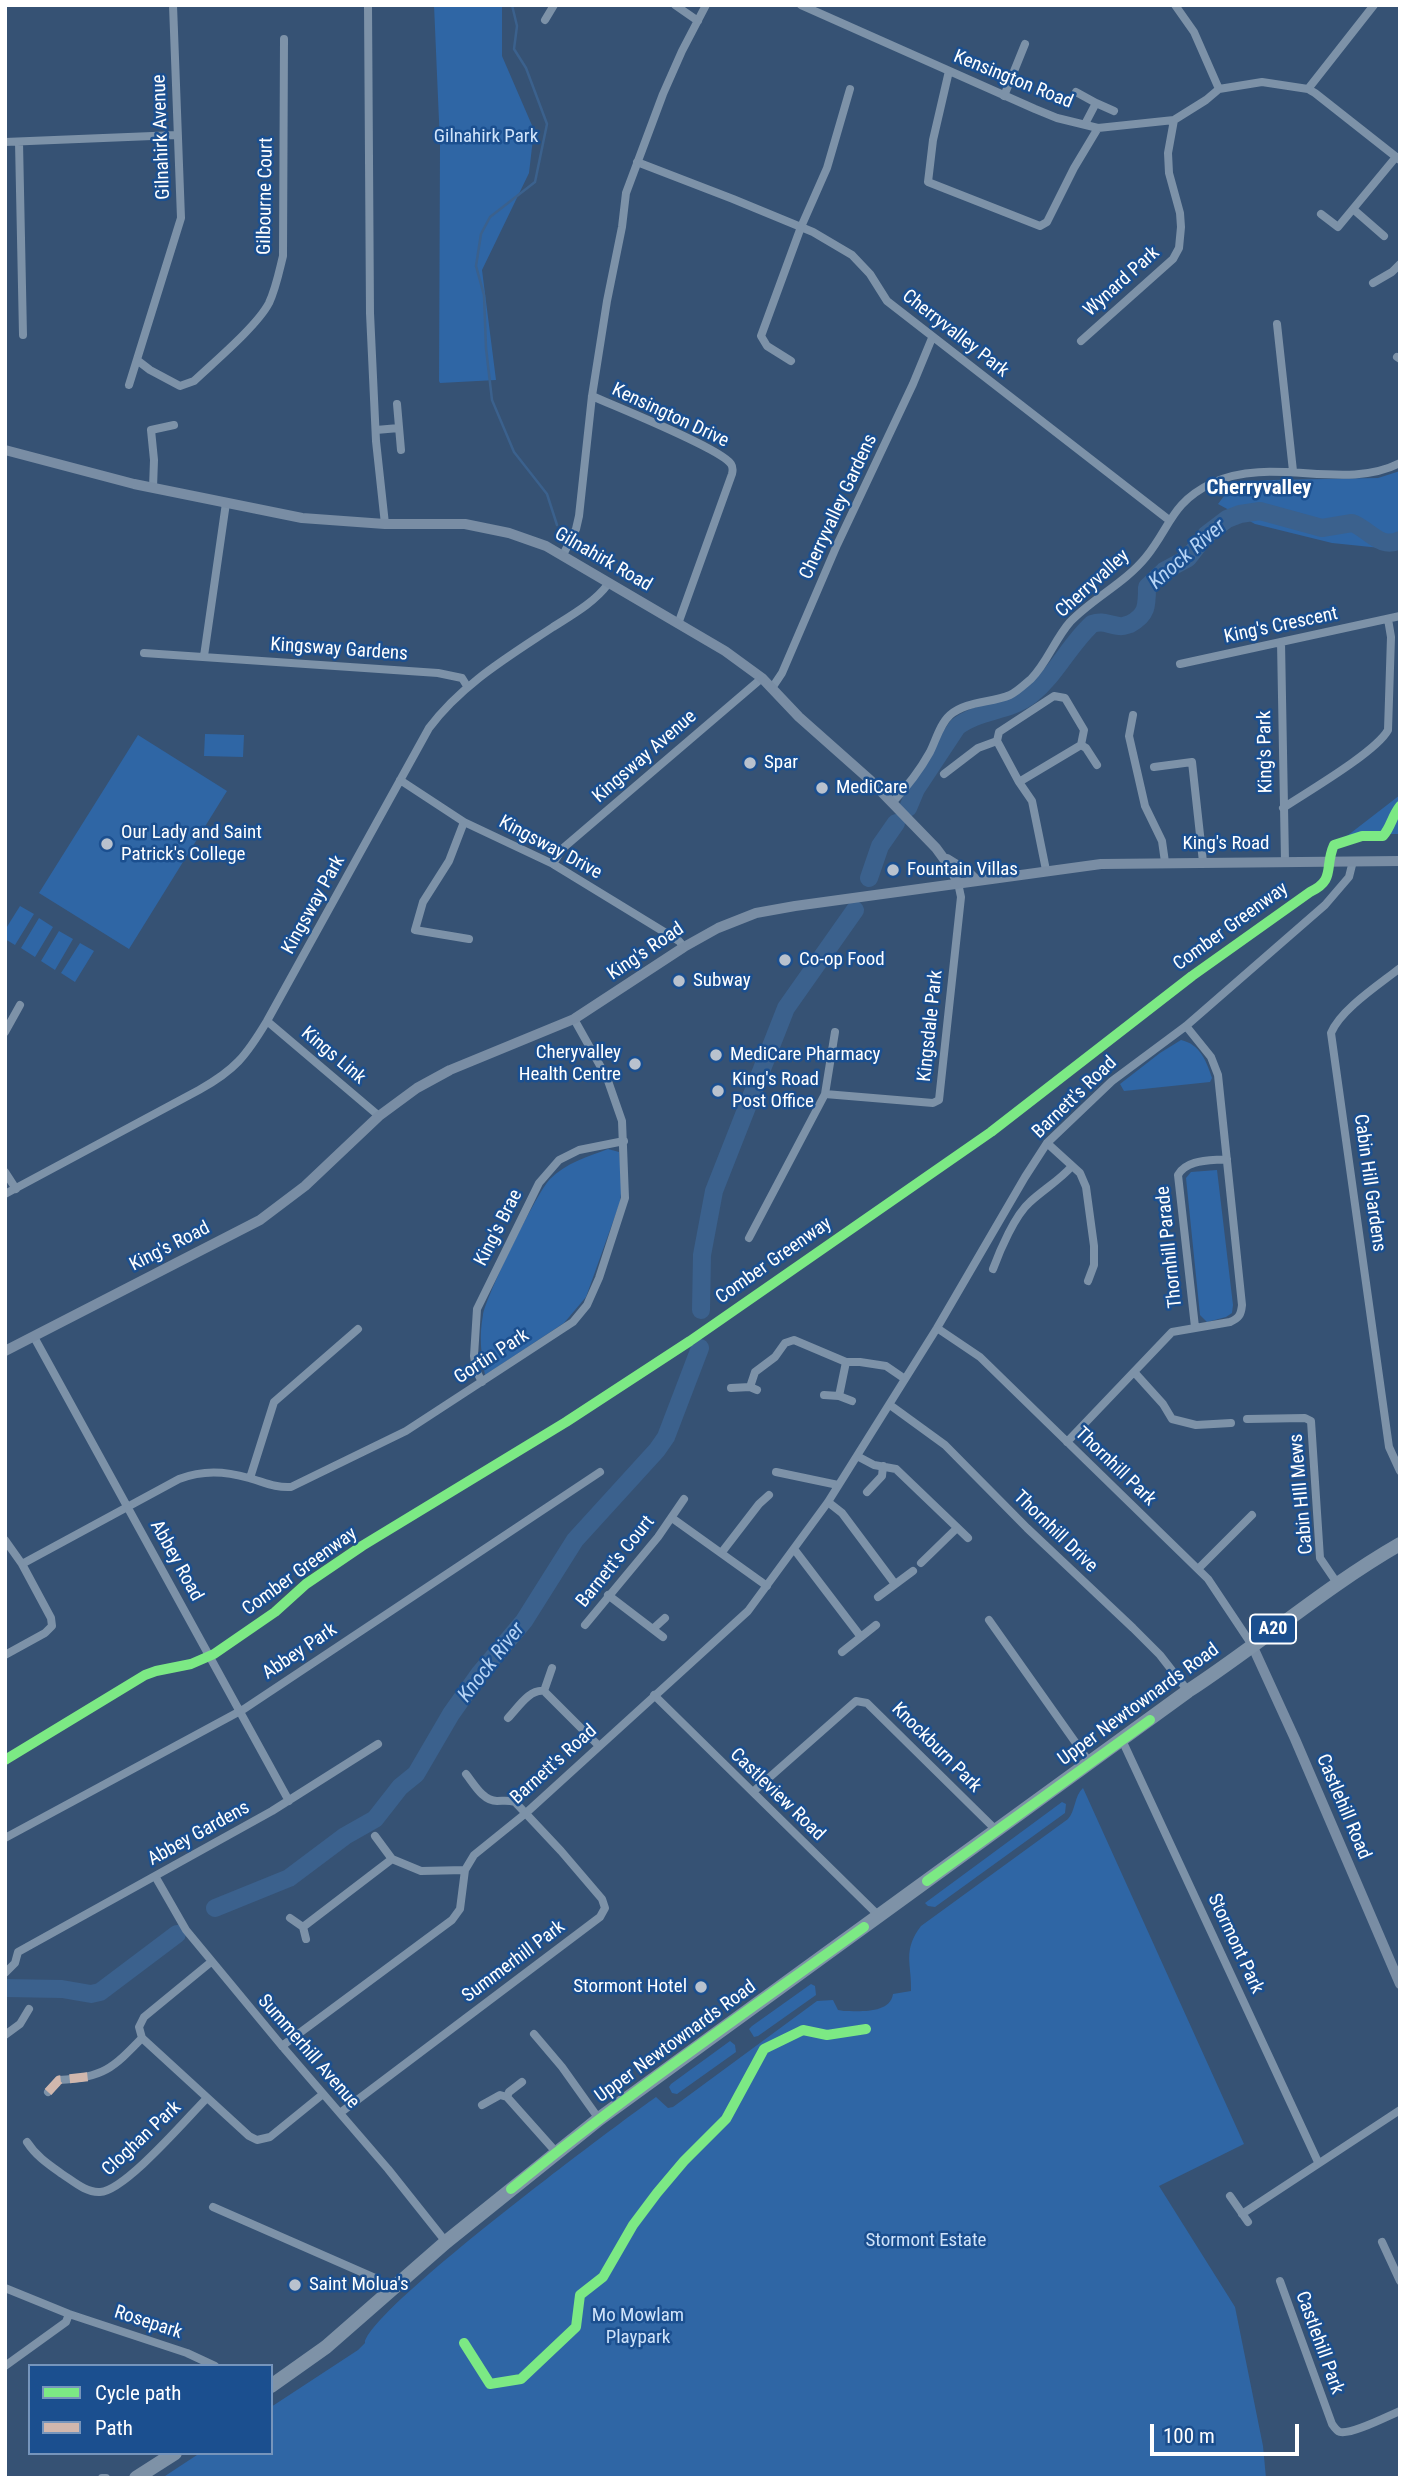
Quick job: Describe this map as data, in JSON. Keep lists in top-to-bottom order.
{
  "streets": {
    "highway": ["A20", "Upper Newtownards Road"],
    "street": [
      "Kensington Road",
      "Gilnahirk Avenue",
      "Gilbourne Court",
      "Wynard Park",
      "Cherryvalley Park",
      "Kensington Drive",
      "Cherryvalley Gardens",
      "Gilnahirk Road",
      "Cherryvalley",
      "King's Crescent",
      "Kingsway Gardens",
      "King's Park",
      "Kingsway Avenue",
      "King's Road",
      "Kingsway Drive",
      "Kingsway Park",
      "Kingsdale Park",
      "Kings Link",
      "Barnett's Road",
      "Cabin Hill Gardens",
      "King's Brae",
      "Thornhill Parade",
      "Gortin Park",
      "Thornhill Park",
      "Cabin HIll Mews",
      "Thornhill Drive",
      "Abbey Road",
      "Barnett's Court",
      "Abbey Park",
      "Knockburn Park",
      "Castleview Road",
      "Castlehill Road",
      "Abbey Gardens",
      "Stormont Park",
      "Summerhill Park",
      "Summerhill Avenue",
      "Cloghan Park",
      "Rosepark",
      "Castlehill Park"
    ],
    "cycle path": ["Comber Greenway"]
  },
  "crossings": [
    ["Kensington Road", "Wynard Park"],
    ["Gilnahirk Avenue", "Gilbourne Court"],
    ["Cherryvalley Park", "Cherryvalley Gardens"],
    ["Cherryvalley Park", "Cherryvalley"],
    ["Kensington Drive", "Gilnahirk Road"],
    ["Cherryvalley Gardens", "Gilnahirk Road"],
    ["Gilnahirk Road", "Cherryvalley"],
    ["Gilnahirk Road", "Kingsway Avenue"],
    ["Gilnahirk Road", "King's Road"],
    ["Gilnahirk Road", "Kingsway Park"],
    ["Gilnahirk Road", "Kingsdale Park"],
    ["King's Crescent", "King's Park"],
    ["Kingsway Gardens", "Kingsway Park"],
    ["King's Park", "King's Road"],
    ["Kingsway Avenue", "Kingsway Drive"],
    ["King's Road", "Kingsway Drive"],
    ["King's Road", "Kingsdale Park"],
    ["King's Road", "Kings Link"],
    ["King's Road", "Barnett's Road"],
    ["King's Road", "Gortin Park"],
    ["King's Road", "Abbey Road"],
    ["Kingsway Drive", "Kingsway Park"],
    ["Kingsway Park", "Kings Link"],
    ["Barnett's Road", "Thornhill Parade"],
    ["Barnett's Road", "Thornhill Park"],
    ["Barnett's Road", "Thornhill Drive"],
    ["Barnett's Road", "Barnett's Court"],
    ["Barnett's Road", "Castleview Road"],
    ["Barnett's Road", "Summerhill Park"],
    ["King's Brae", "Gortin Park"],
    ["Thornhill Parade", "Thornhill Park"],
    ["Gortin Park", "Abbey Road"],
    ["Thornhill Park", "Upper Newtownards Road"],
    ["Thornhill Park", "Castlehill Road"],
    ["Cabin HIll Mews", "Upper Newtownards Road"],
    ["Thornhill Drive", "Upper Newtownards Road"],
    ["Abbey Road", "Abbey Park"],
    ["Abbey Road", "Abbey Gardens"],
    ["Upper Newtownards Road", "Knockburn Park"],
    ["Upper Newtownards Road", "Castleview Road"],
    ["Upper Newtownards Road", "Castlehill Road"],
    ["Upper Newtownards Road", "Stormont Park"],
    ["Upper Newtownards Road", "Summerhill Avenue"],
    ["Knockburn Park", "Castleview Road"],
    ["Abbey Gardens", "Summerhill Avenue"],
    ["Summerhill Park", "Summerhill Avenue"]
  ],
  "districts": ["Cherryvalley"],
  "water": ["Knock River"],
  "parks": ["Gilnahirk Park", "Stormont Estate", "Mo Mowlam Playpark"],
  "places": [
    "Spar",
    "MediCare",
    "Our Lady and Saint Patrick's College",
    "Fountain Villas",
    "Co-op Food",
    "Subway",
    "MediCare Pharmacy",
    "Cheryvalley Health Centre",
    "King's Road Post Office",
    "Stormont Hotel",
    "Saint Molua's"
  ],
  "legend": ["Cycle path", "Path"],
  "scale_bar": "100 m"
}
